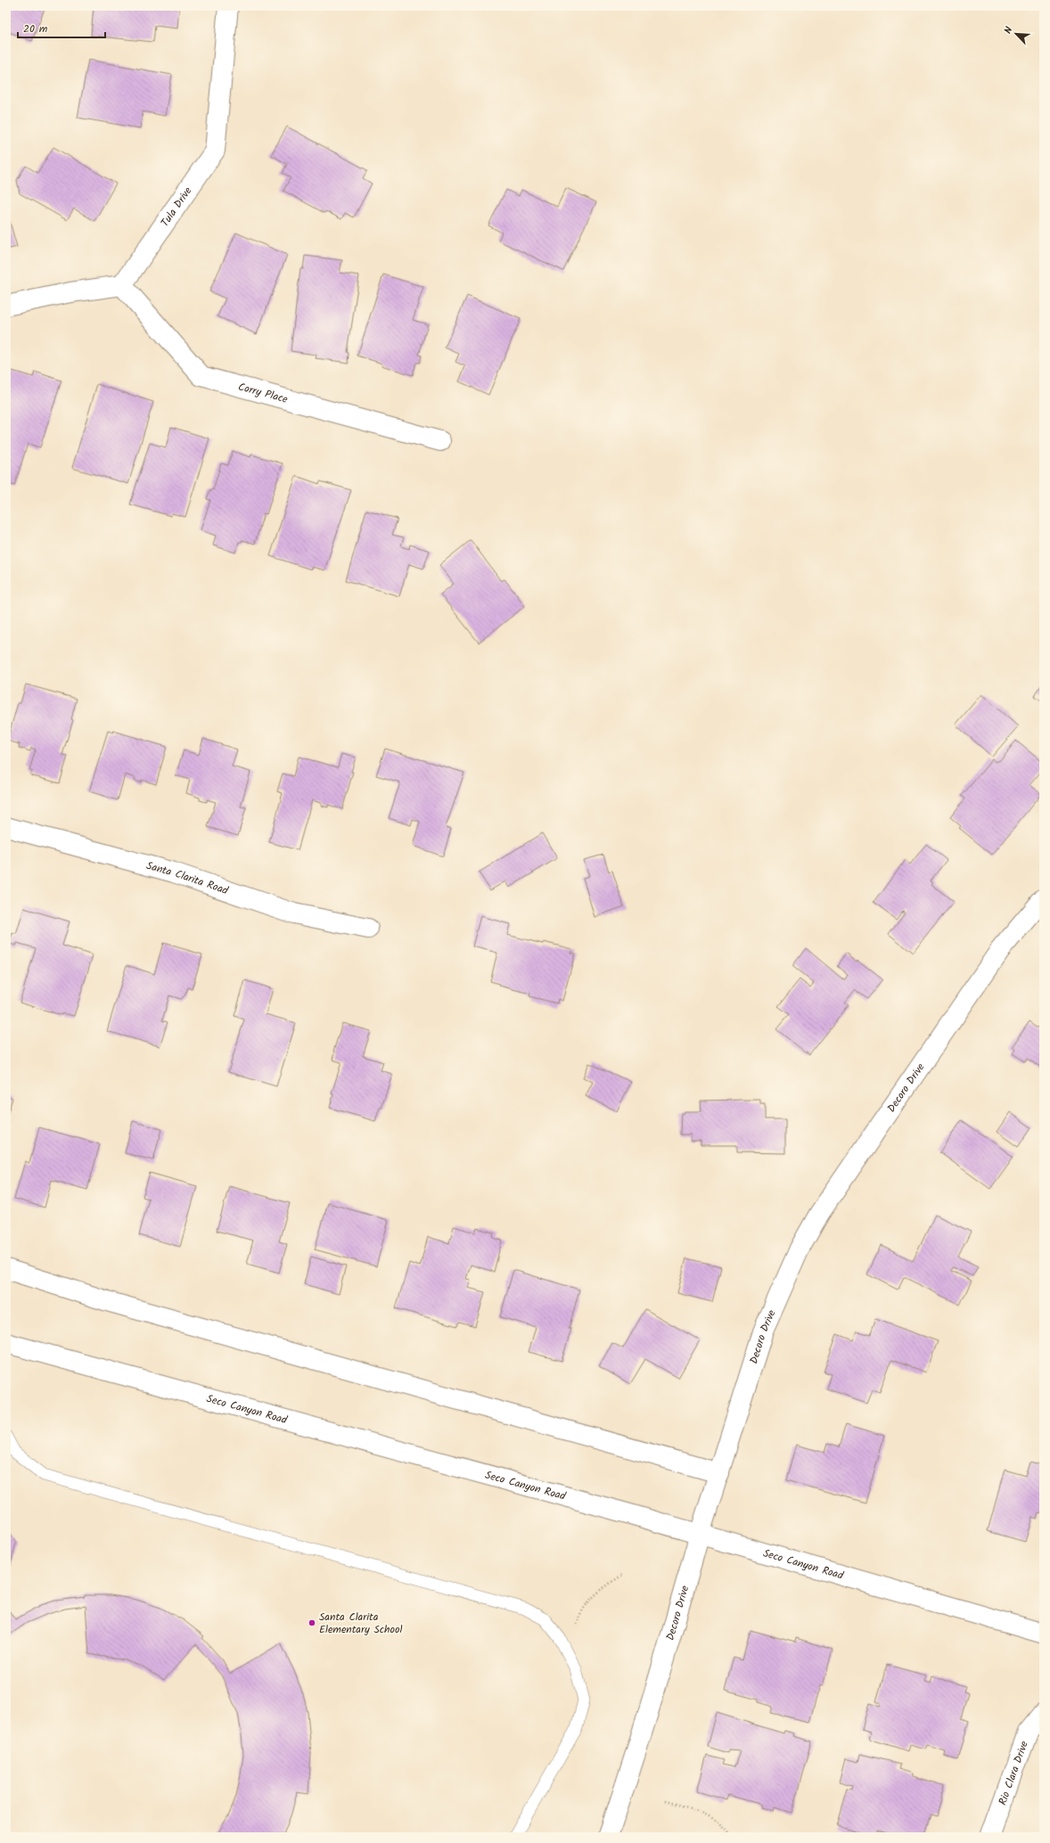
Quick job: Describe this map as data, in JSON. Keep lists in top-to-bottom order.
{
  "streets": {
    "street": [
      "Tula Drive",
      "Corry Place",
      "Santa Clarita Road",
      "Decoro Drive",
      "Seco Canyon Road",
      "Rio Clara Drive"
    ]
  },
  "crossings": [
    ["Tula Drive", "Corry Place"],
    ["Decoro Drive", "Seco Canyon Road"]
  ],
  "places": ["Santa Clarita Elementary School"],
  "scale_bar": "20 m",
  "north": "top left"
}
